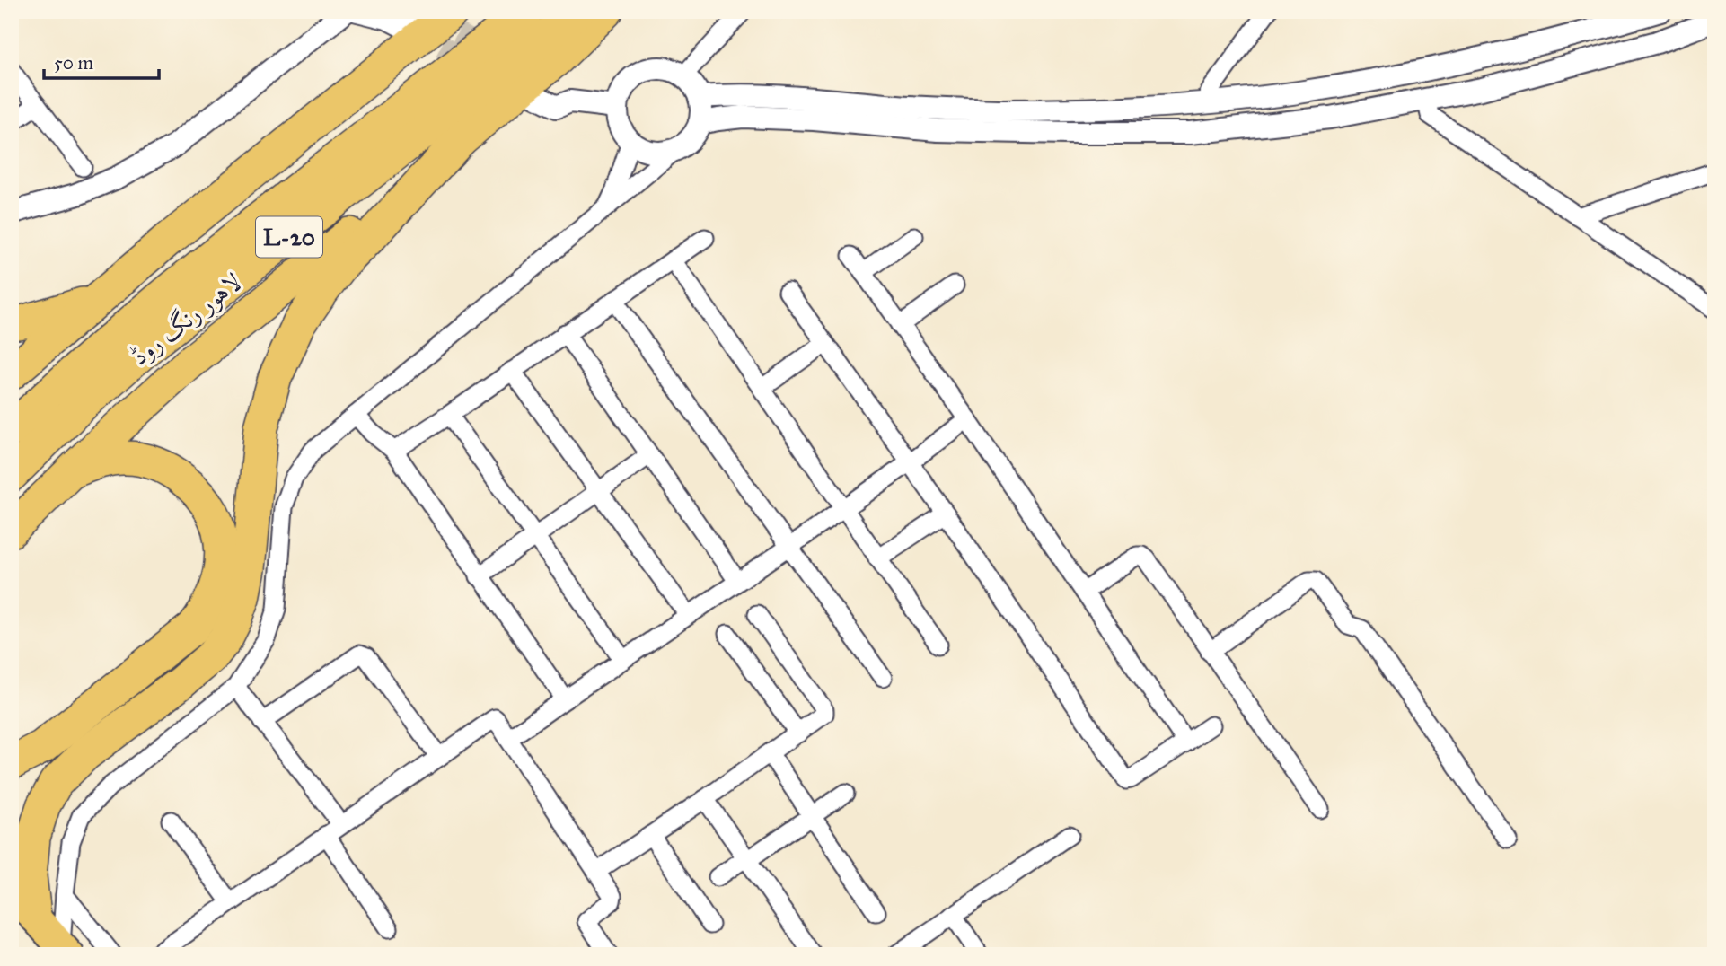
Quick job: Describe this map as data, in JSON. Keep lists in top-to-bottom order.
{
  "streets": {
    "highway": ["L-20", "لاہور رنگ روڈ"]
  },
  "scale_bar": "50 m"
}
